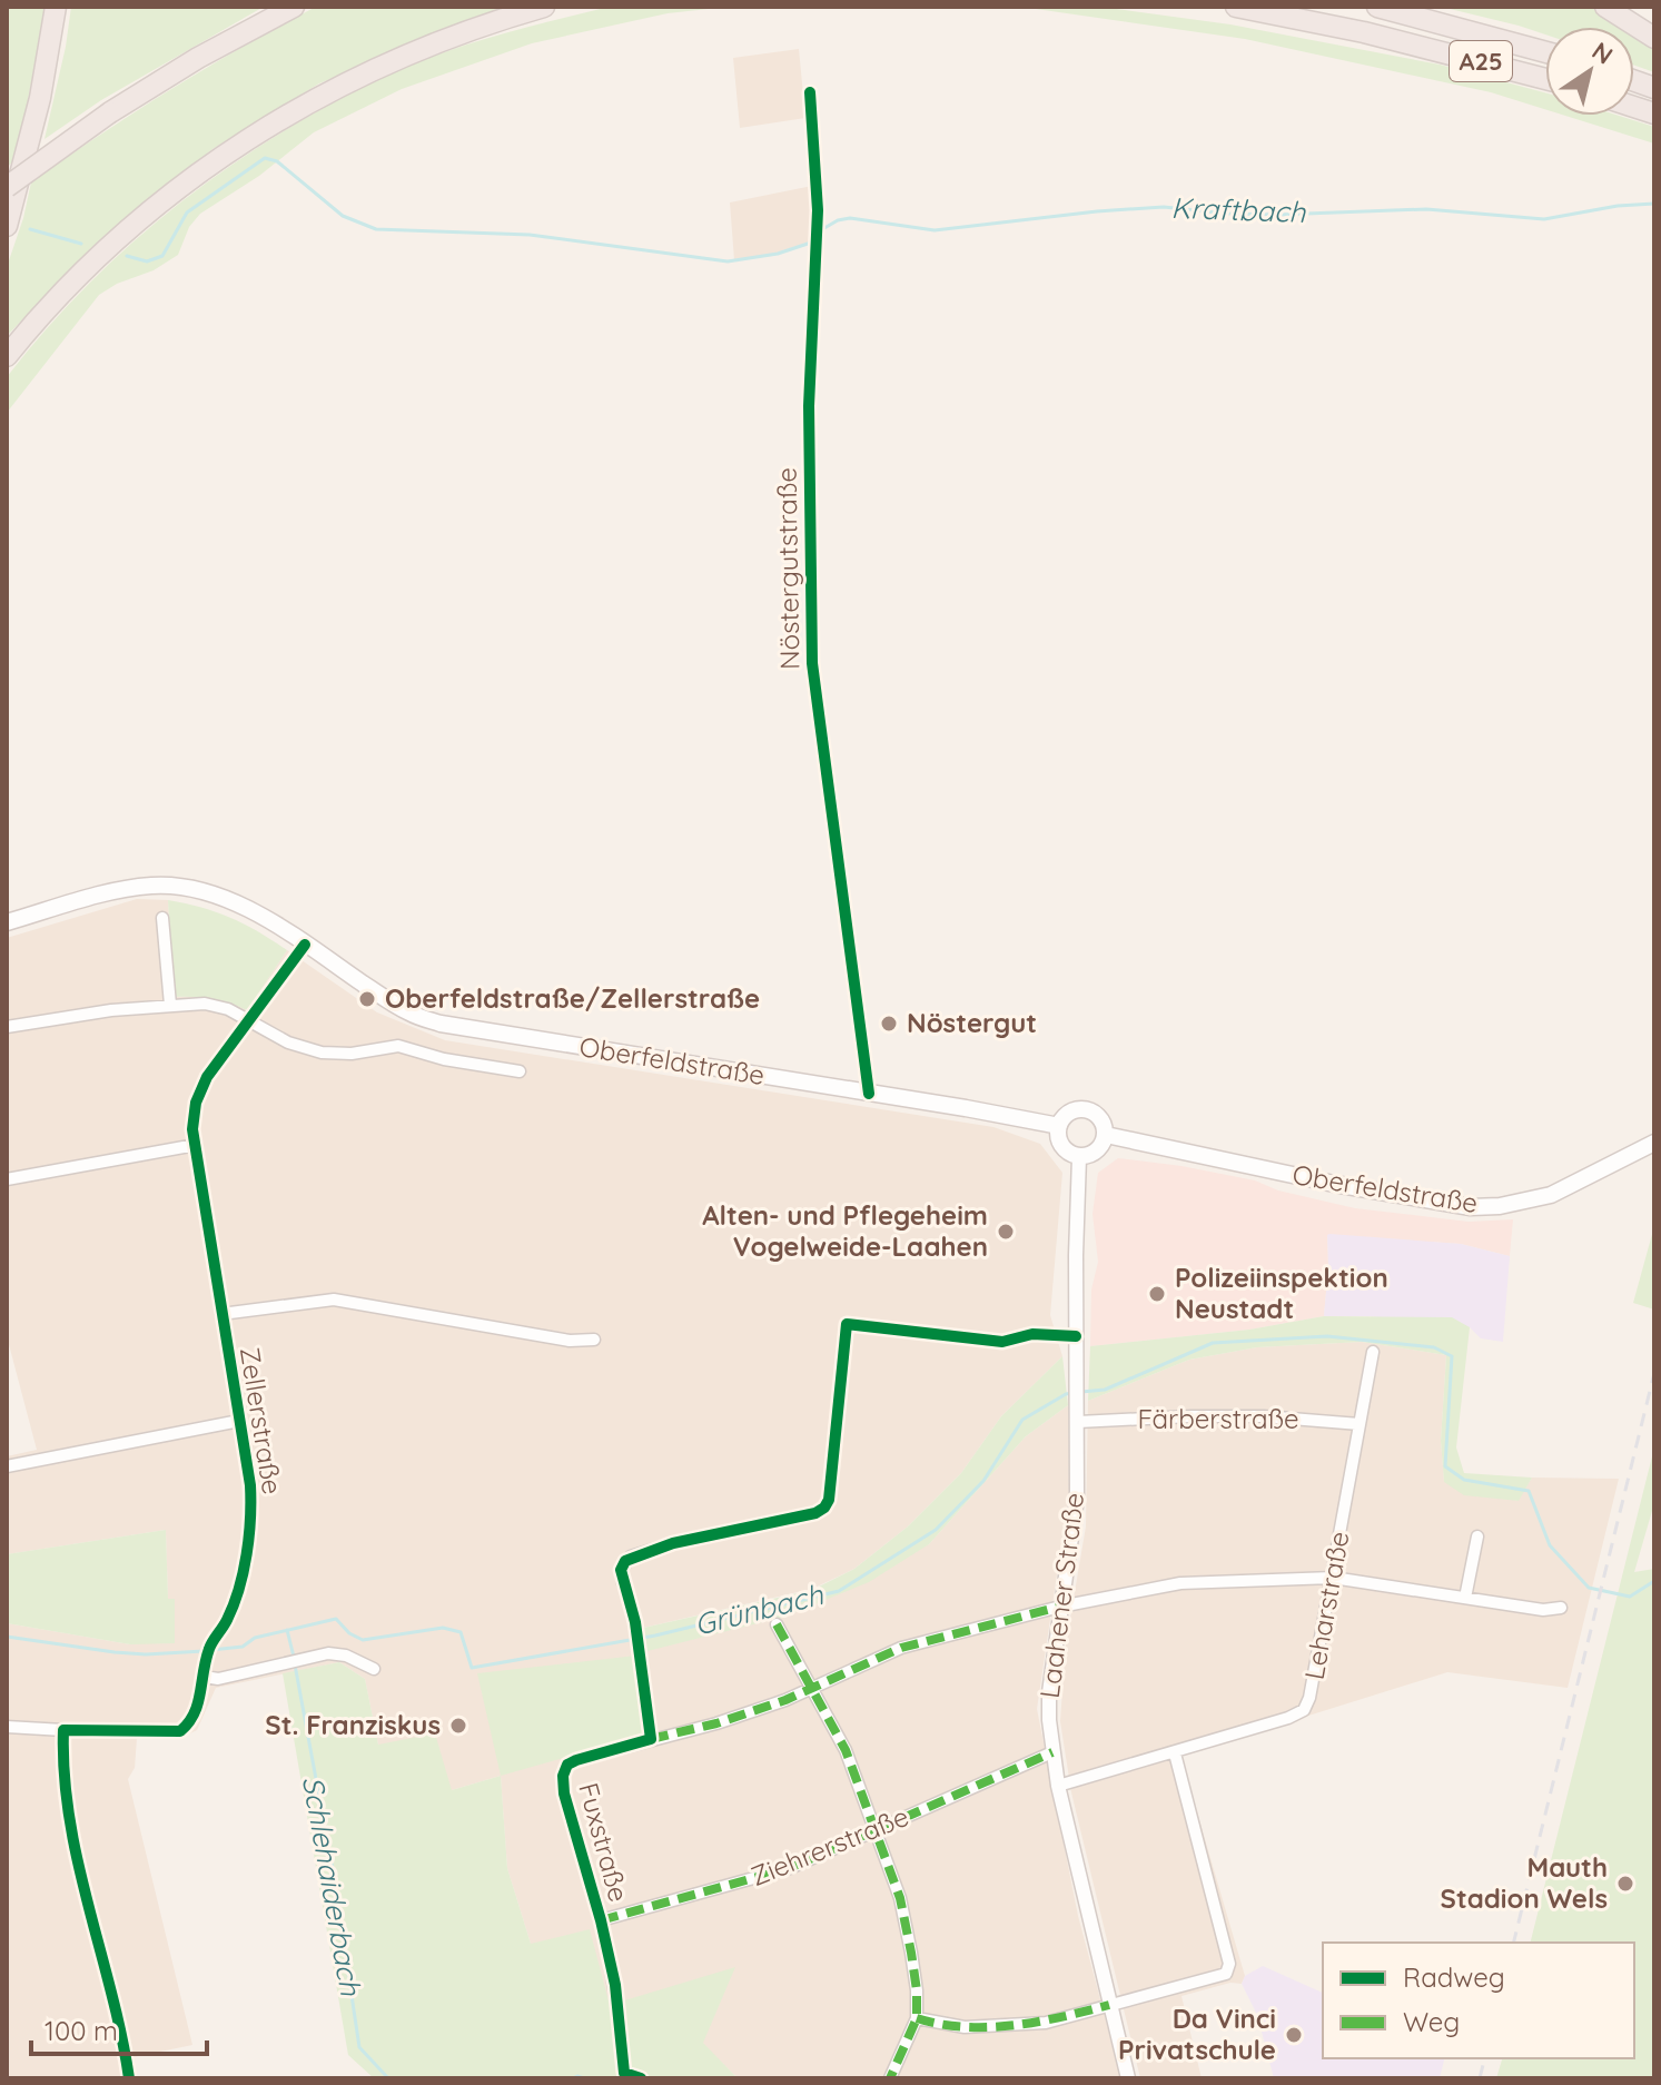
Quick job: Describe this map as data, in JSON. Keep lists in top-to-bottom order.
{
  "streets": {
    "highway": ["A25"],
    "main road": ["Oberfeldstraße"],
    "street": [
      "Nöstergutstraße",
      "Färberstraße",
      "Zellerstraße",
      "Laahener Straße",
      "Leharstraße",
      "Fuxstraße",
      "Ziehrerstraße"
    ]
  },
  "crossings": [
    ["Nöstergutstraße", "Oberfeldstraße"],
    ["Oberfeldstraße", "Laahener Straße"],
    ["Färberstraße", "Laahener Straße"],
    ["Färberstraße", "Leharstraße"],
    ["Laahener Straße", "Leharstraße"],
    ["Laahener Straße", "Fuxstraße"],
    ["Laahener Straße", "Ziehrerstraße"],
    ["Leharstraße", "Fuxstraße"],
    ["Fuxstraße", "Ziehrerstraße"]
  ],
  "water": ["Kraftbach", "Grünbach", "Schlehaiderbach"],
  "places": [
    "Oberfeldstraße/Zellerstraße",
    "Nöstergut",
    "Alten- und Pflegeheim Vogelweide-Laahen",
    "Polizeiinspektion Neustadt",
    "St. Franziskus",
    "Mauth Stadion Wels",
    "Da Vinci Privatschule"
  ],
  "legend": ["Radweg", "Weg"],
  "scale_bar": "100 m",
  "north": "top right"
}
